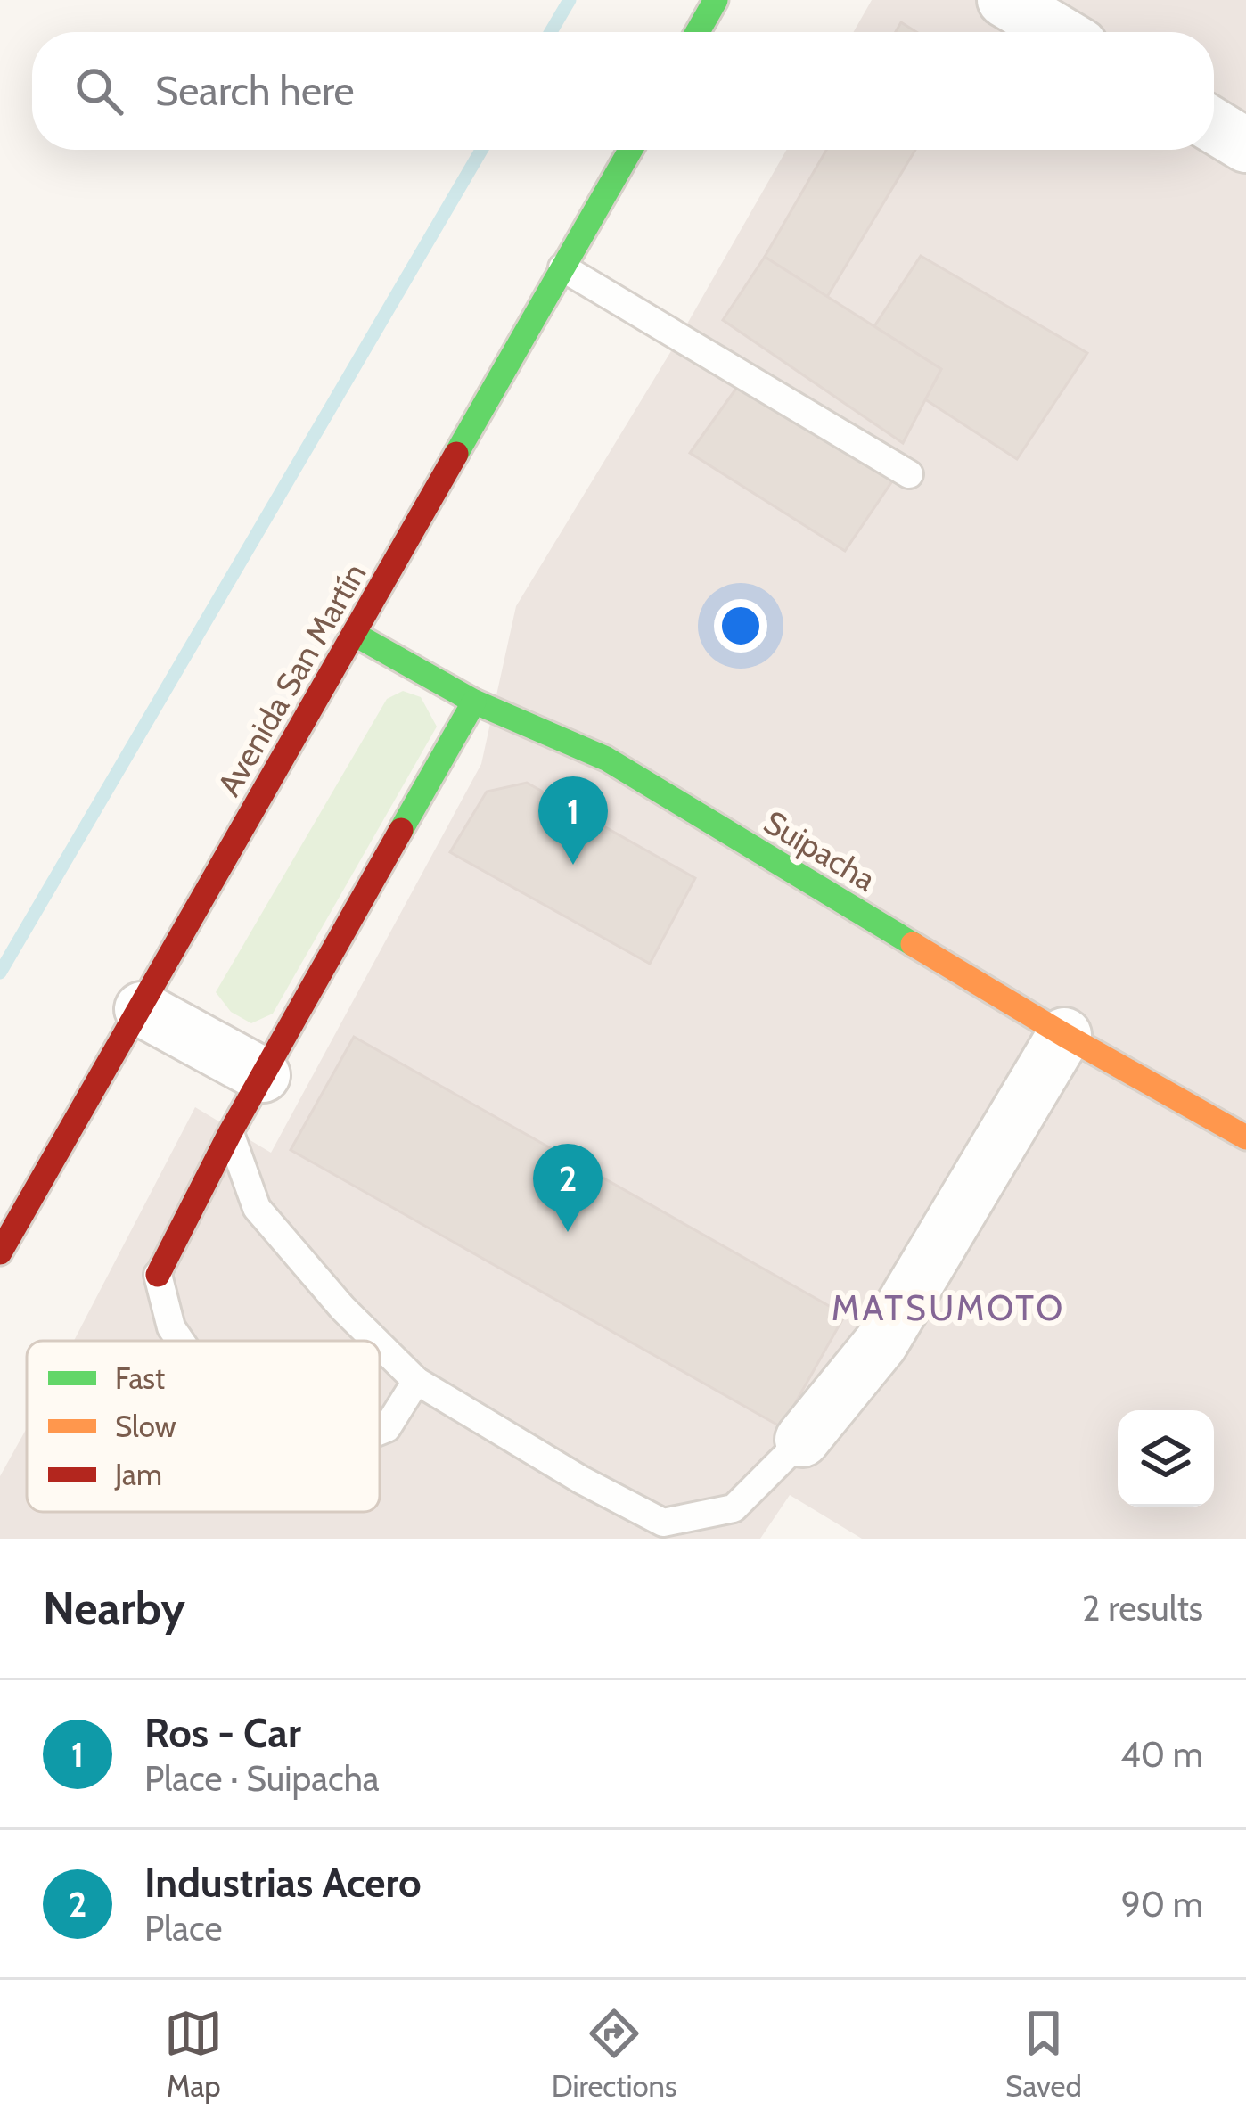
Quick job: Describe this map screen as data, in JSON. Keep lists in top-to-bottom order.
{
  "streets": {
    "street": ["Avenida San Martín", "Suipacha"]
  },
  "crossings": [
    ["Avenida San Martín", "Suipacha"]
  ],
  "districts": ["MATSUMOTO"],
  "legend": ["Fast", "Slow", "Jam"],
  "page": {
    "search": "Search here",
    "pins": ["1", "2"],
    "heading": ["Nearby", "2 results"],
    "list": [
      {
        "mark": "1",
        "name": "Ros - Car",
        "note": "Place · Suipacha",
        "value": "40 m"
      },
      {
        "mark": "2",
        "name": "Industrias Acero",
        "note": "Place",
        "value": "90 m"
      }
    ],
    "nav": ["Map", "Directions", "Saved"]
  }
}
